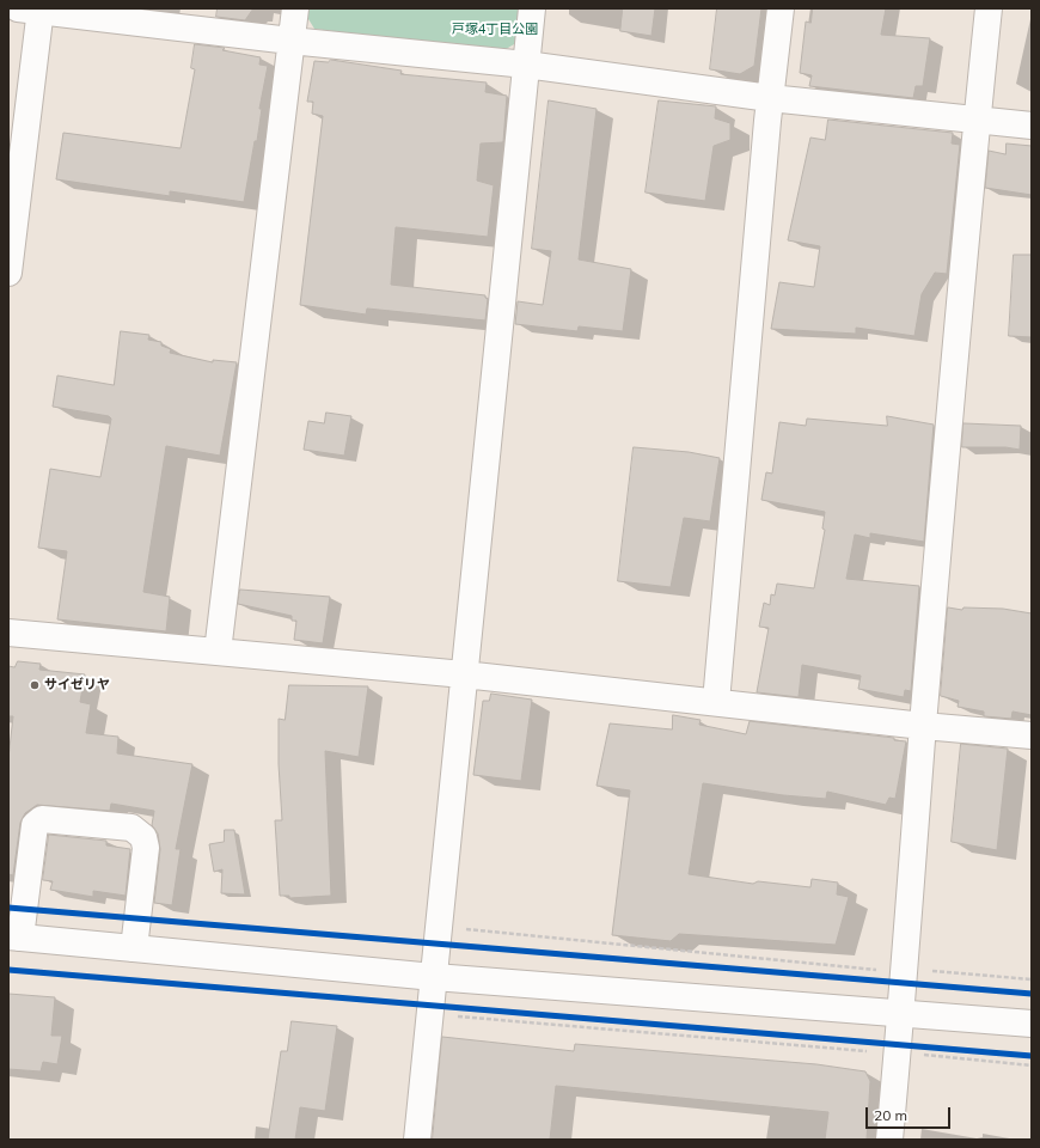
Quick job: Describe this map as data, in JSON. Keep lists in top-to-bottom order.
{
  "parks": ["戸塚4丁目公園"],
  "places": ["サイゼリヤ"],
  "scale_bar": "20 m"
}
